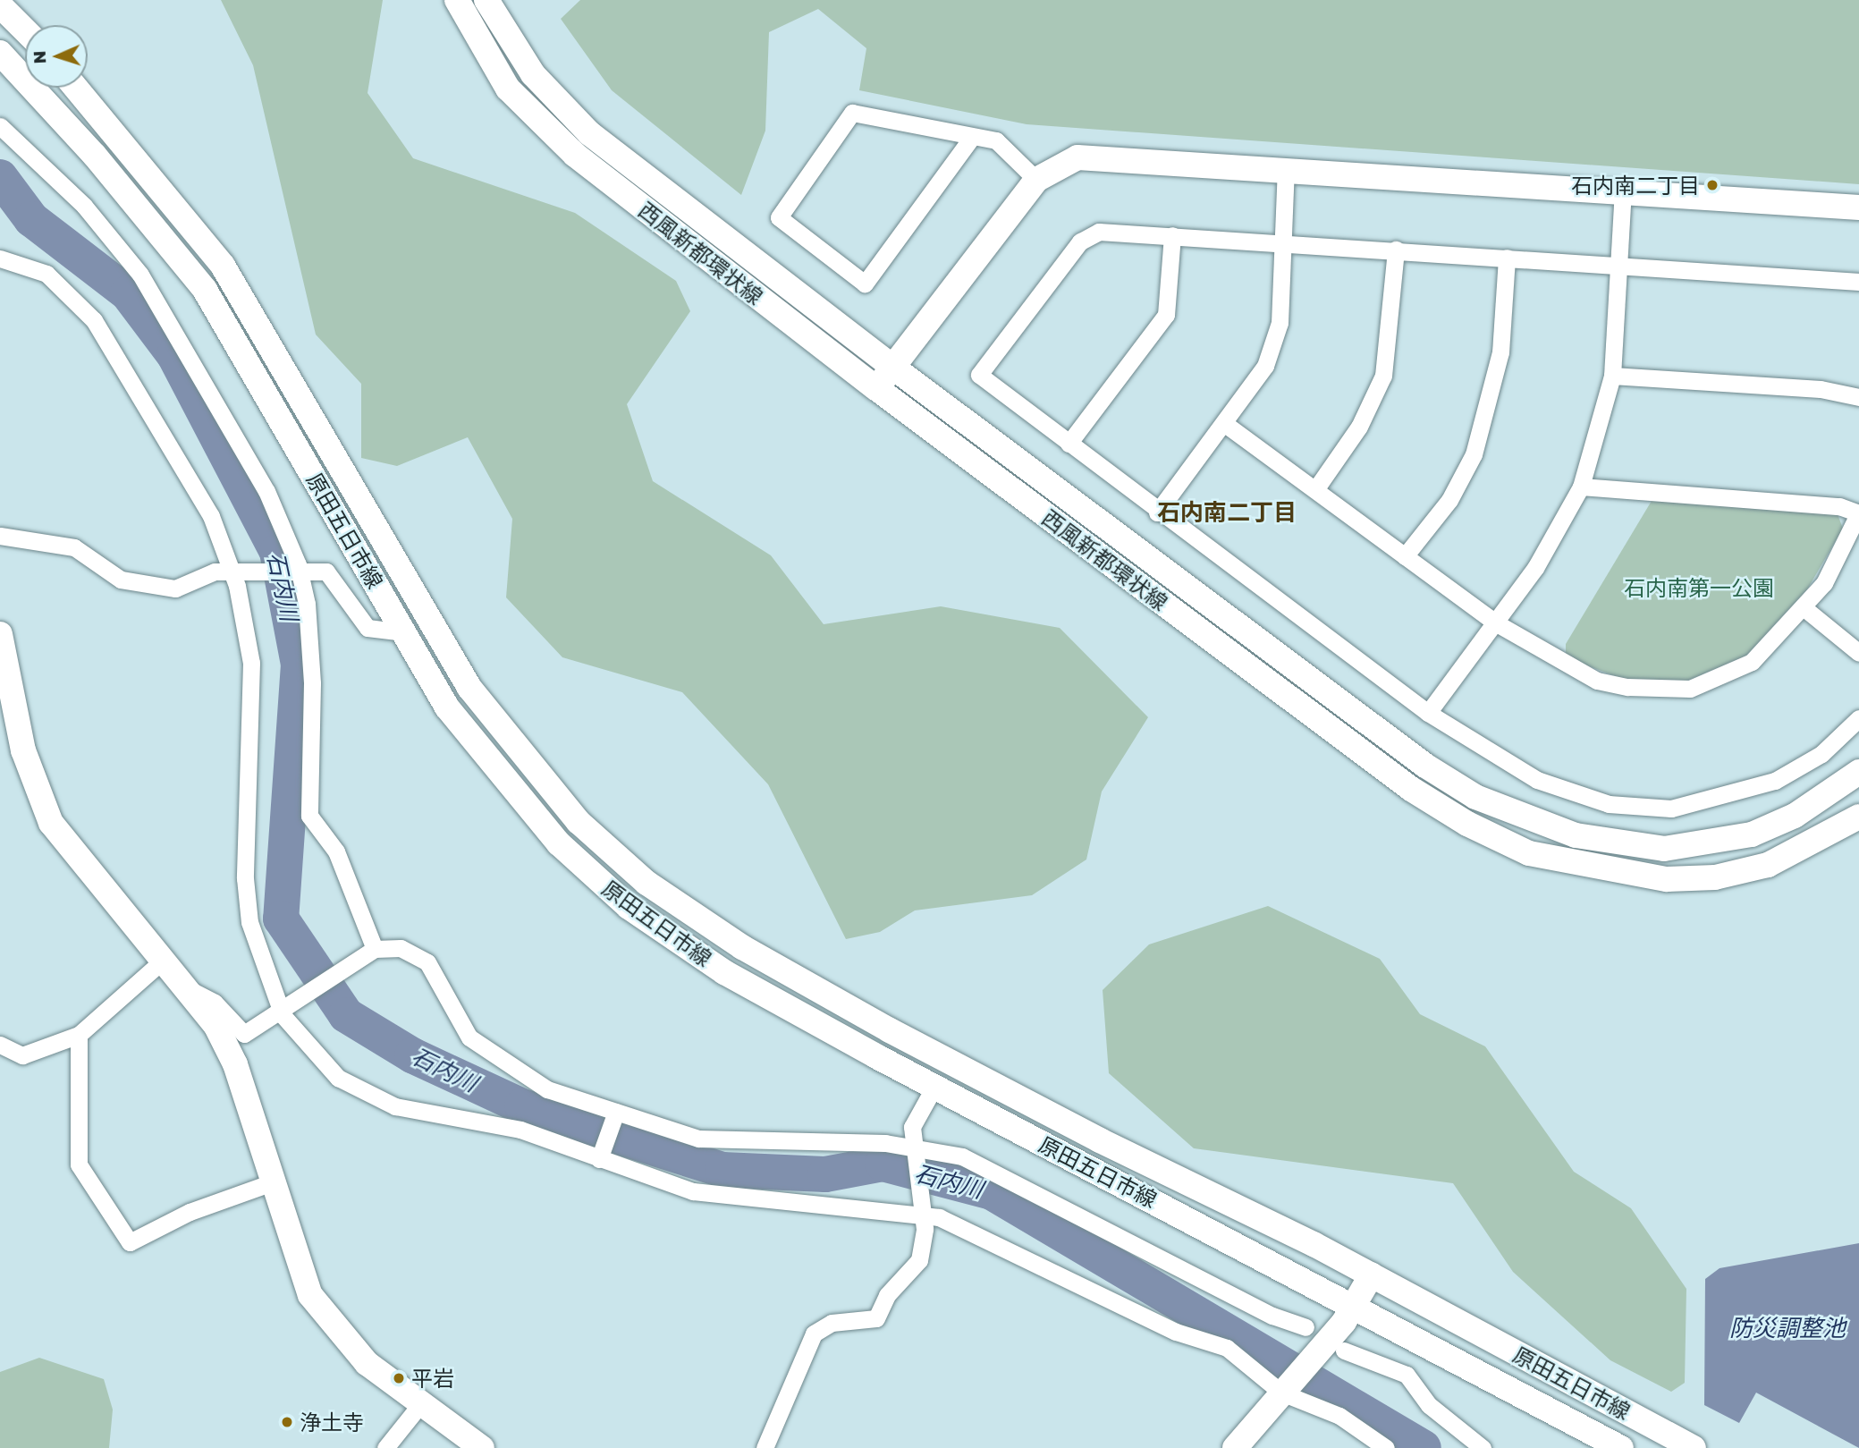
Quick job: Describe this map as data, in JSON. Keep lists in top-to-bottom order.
{
  "streets": {
    "main road": ["西風新都環状線", "原田五日市線"]
  },
  "districts": ["石内南二丁目"],
  "water": ["石内川", "防災調整池"],
  "parks": ["石内南第一公園"],
  "places": ["石内南二丁目", "平岩", "浄土寺"],
  "north": "left"
}
